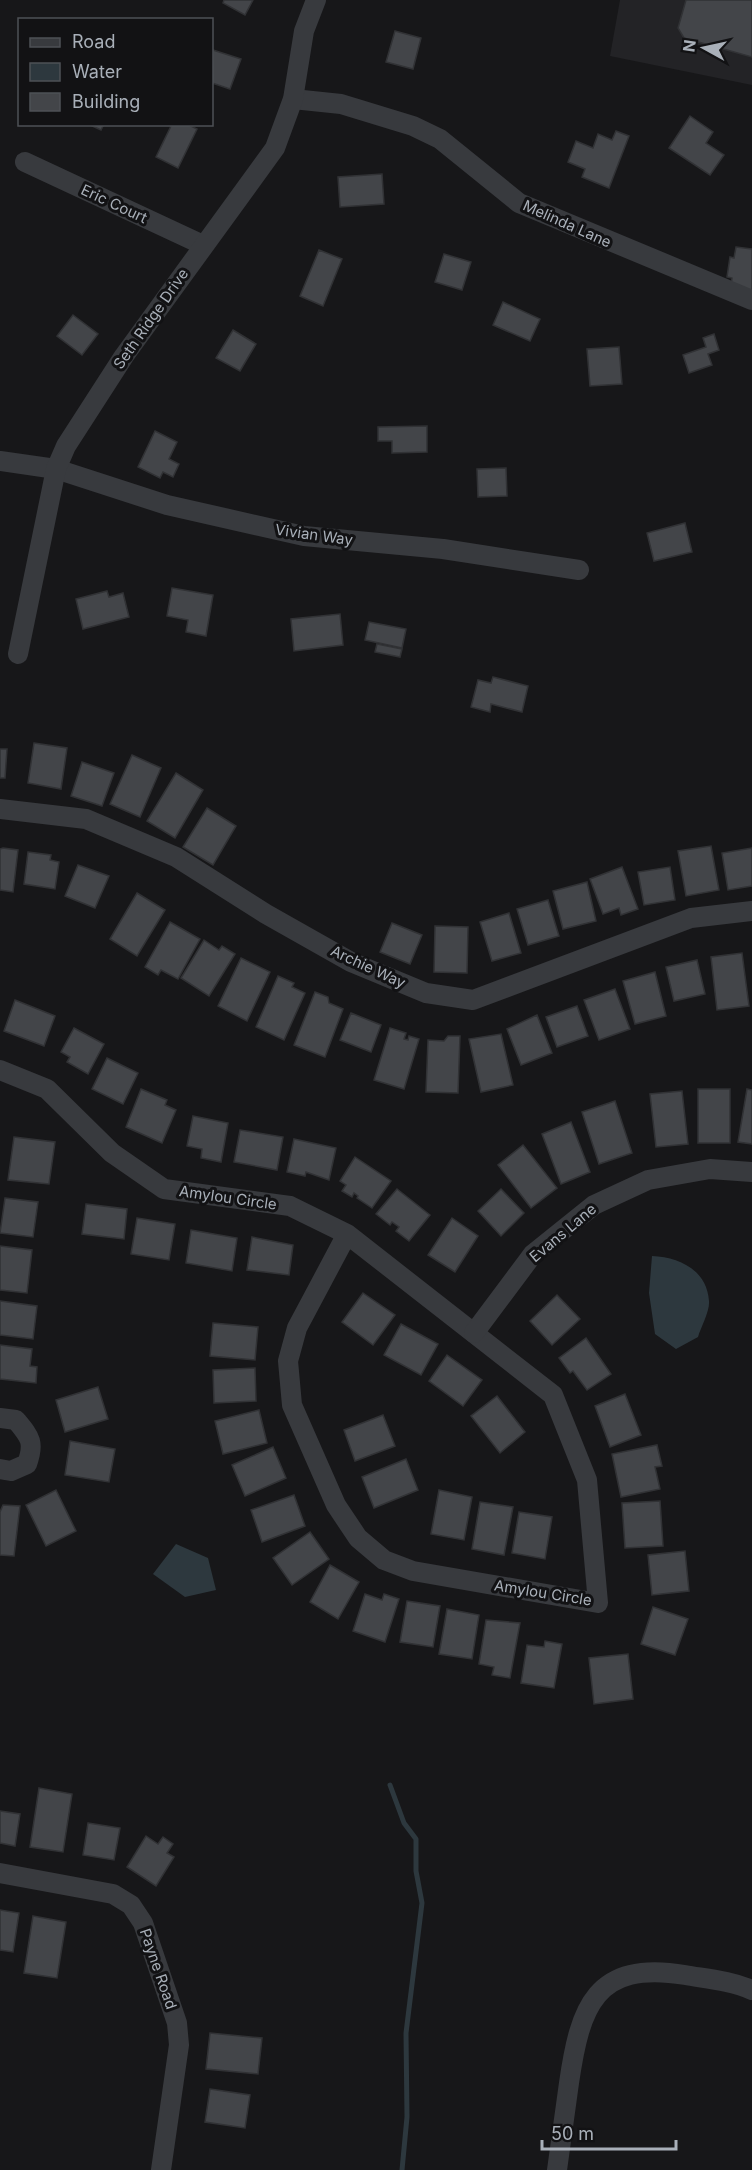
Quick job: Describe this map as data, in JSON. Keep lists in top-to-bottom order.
{
  "streets": {
    "street": [
      "Eric Court",
      "Melinda Lane",
      "Seth Ridge Drive",
      "Vivian Way",
      "Archie Way",
      "Amylou Circle",
      "Evans Lane",
      "Payne Road"
    ]
  },
  "crossings": [
    ["Eric Court", "Seth Ridge Drive"],
    ["Melinda Lane", "Seth Ridge Drive"],
    ["Seth Ridge Drive", "Vivian Way"],
    ["Amylou Circle", "Evans Lane"]
  ],
  "legend": ["Road", "Water", "Building"],
  "scale_bar": "50 m",
  "north": "left"
}
